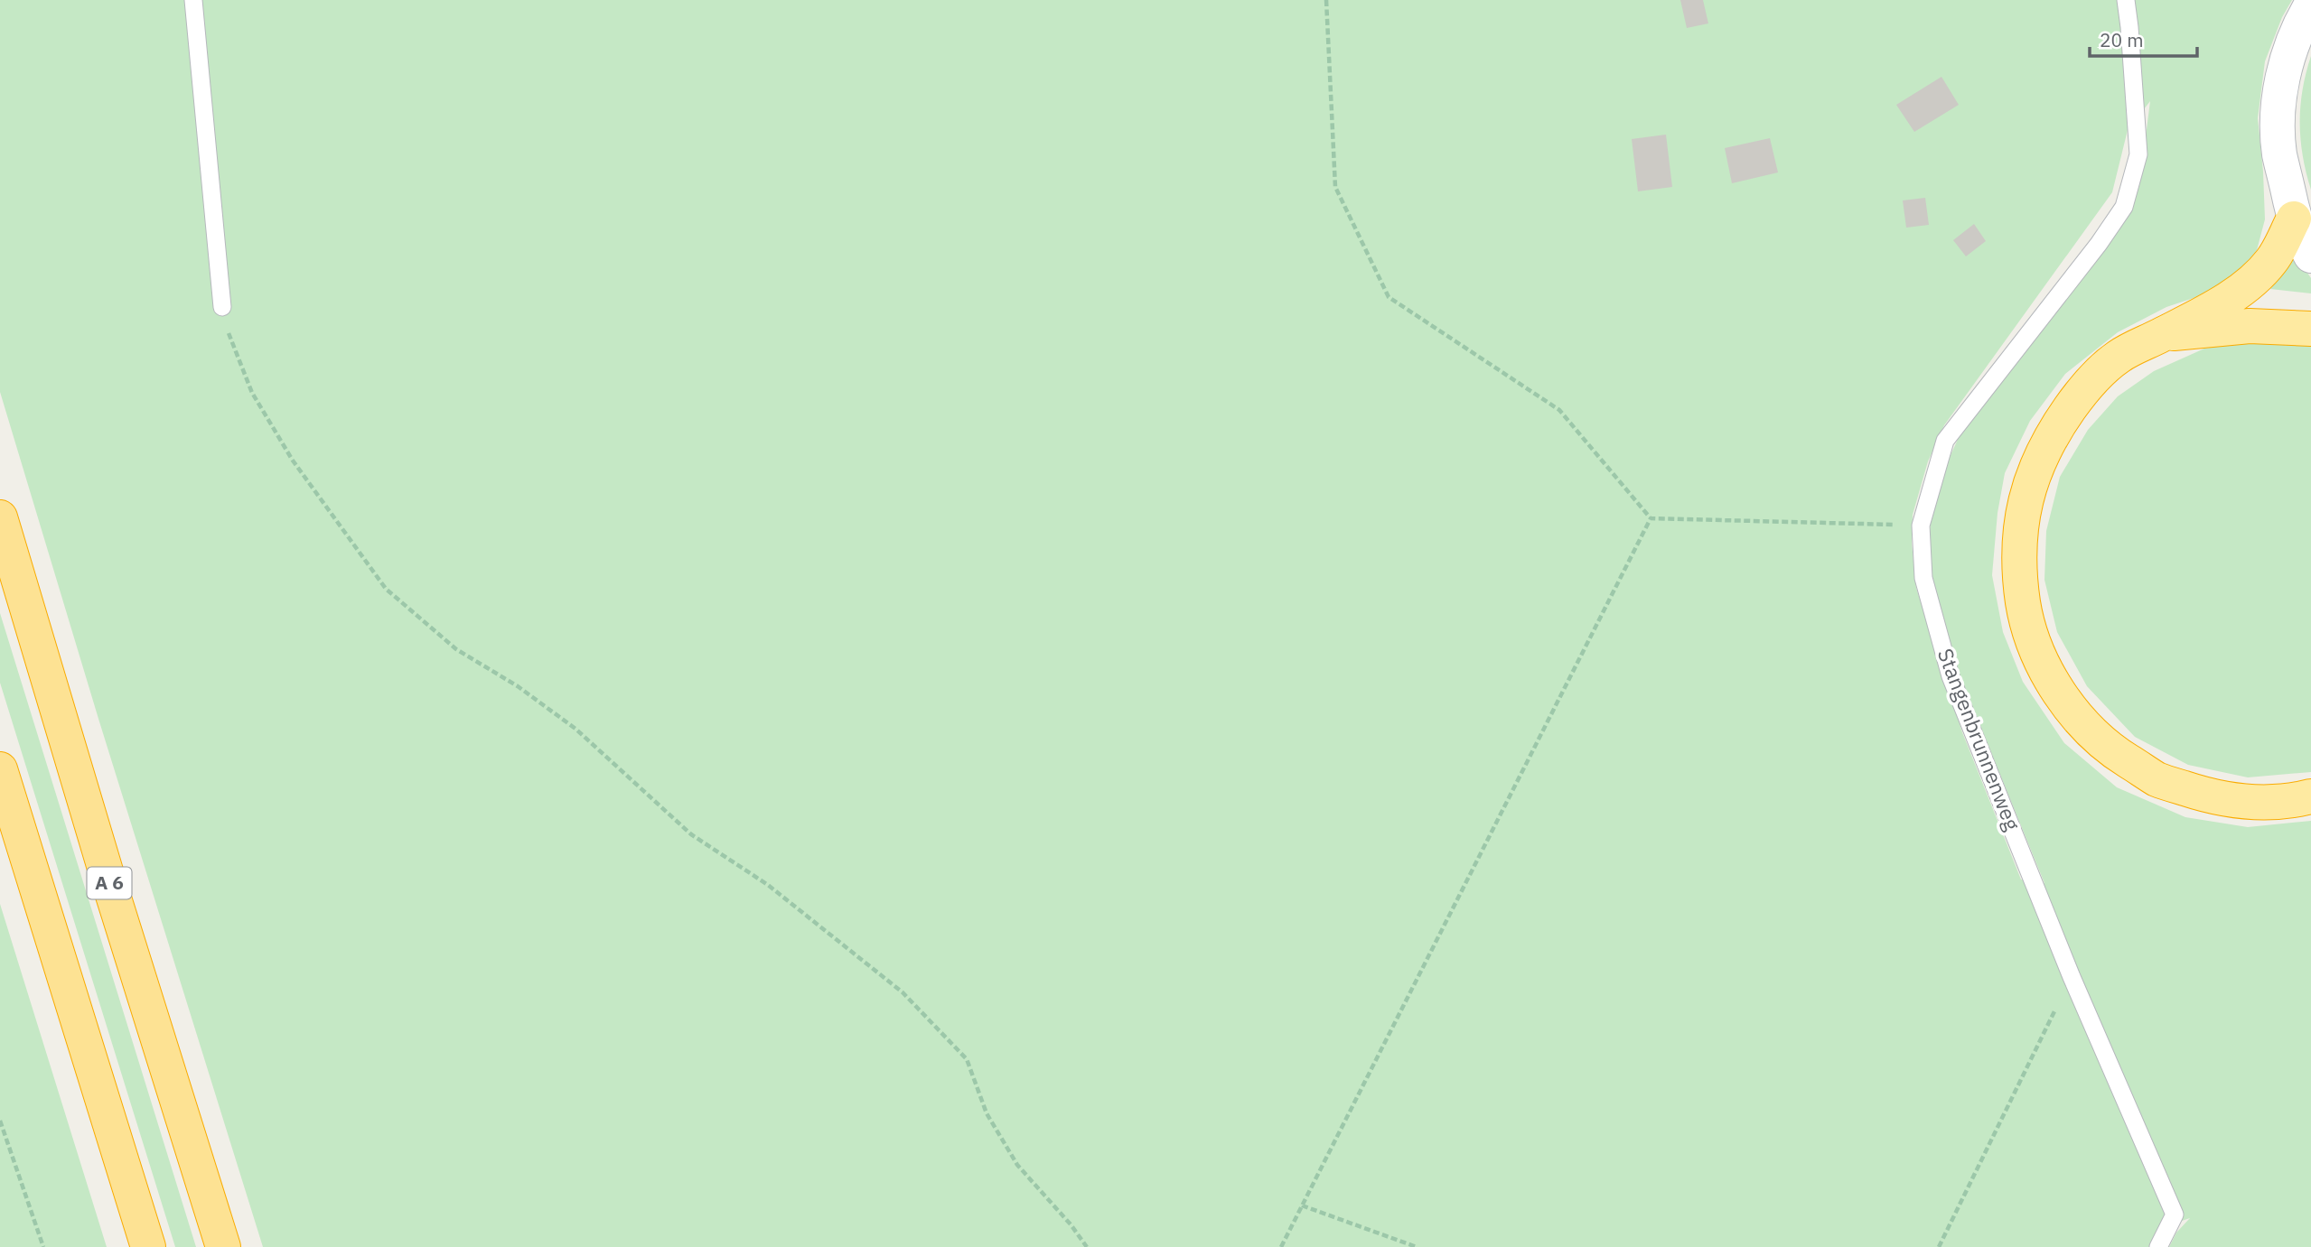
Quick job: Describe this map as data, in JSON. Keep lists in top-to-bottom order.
{
  "streets": {
    "highway": ["A 6"],
    "lane": ["Stangenbrunnenweg"]
  },
  "scale_bar": "20 m"
}
